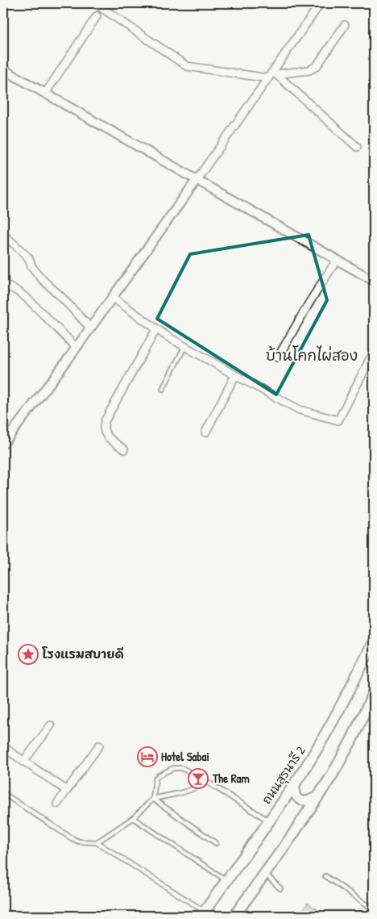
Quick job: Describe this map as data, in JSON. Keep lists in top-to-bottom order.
{
  "streets": {
    "main road": ["ถนนสุรนารี 2"]
  },
  "districts": ["บ้านโคกไผ่สอง"],
  "places": {
    "place": ["โรงแรมสบายดี"],
    "hotel": ["Hotel Sabai"],
    "bar": ["The Ram"]
  }
}
